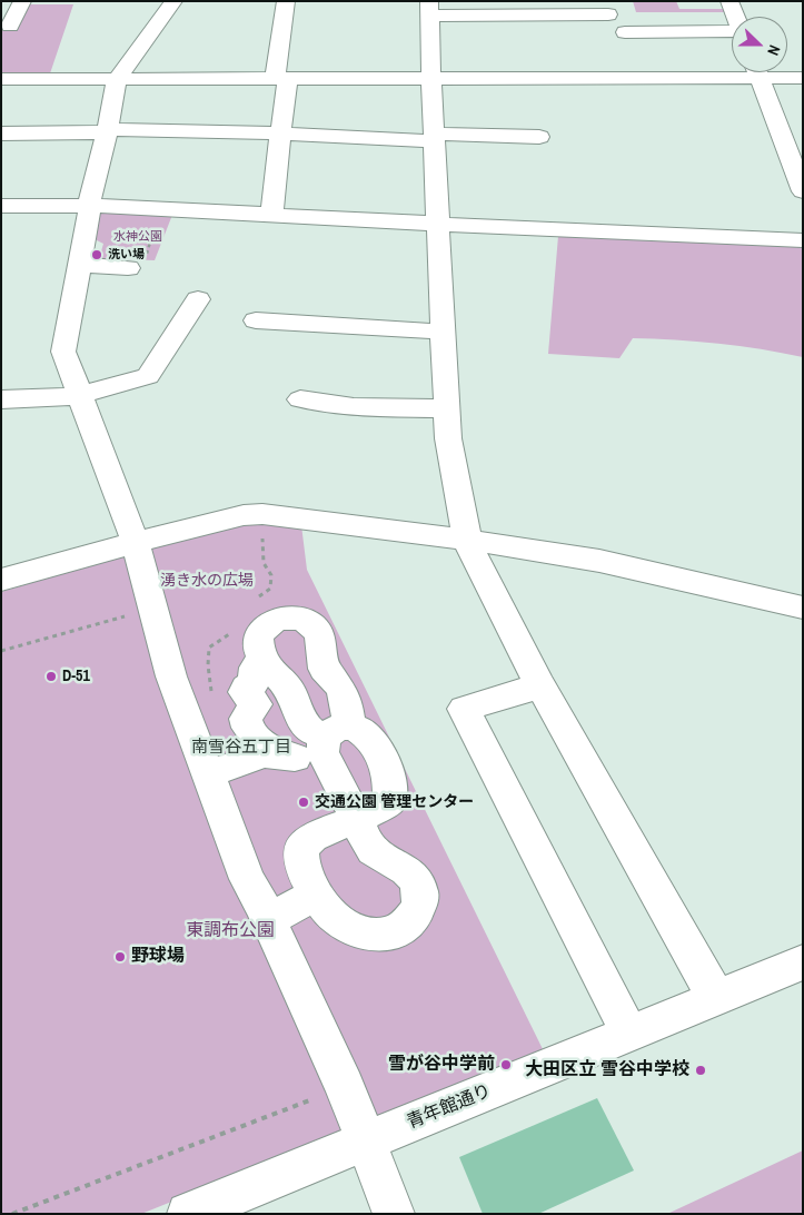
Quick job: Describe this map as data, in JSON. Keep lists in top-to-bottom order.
{
  "streets": {
    "street": ["青年館通り"]
  },
  "districts": ["南雪谷五丁目"],
  "parks": ["水神公園", "湧き水の広場", "東調布公園"],
  "places": [
    "洗い場",
    "D-51",
    "交通公園 管理センター",
    "野球場",
    "雪が谷中学前",
    "大田区立 雪谷中学校"
  ],
  "north": "right"
}
